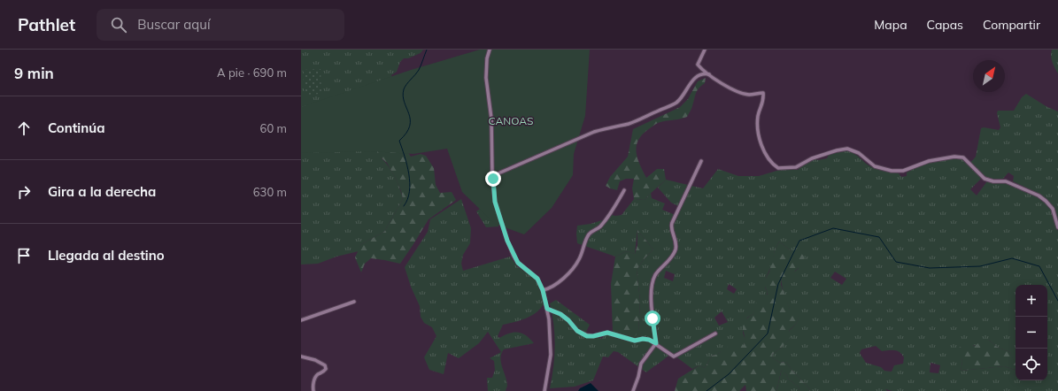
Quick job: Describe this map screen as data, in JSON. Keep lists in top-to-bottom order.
{
  "parks": ["CANOAS"],
  "north": "top right",
  "page": {
    "header": "Pathlet",
    "search": "Buscar aquí",
    "nav": ["Mapa", "Capas", "Compartir"],
    "heading": ["9 min", "A pie · 690 m"],
    "list": [
      ["Continúa", "60 m"],
      ["Gira a la derecha", "630 m"],
      "Llegada al destino"
    ],
    "map_buttons": ["+", "−"]
  }
}
